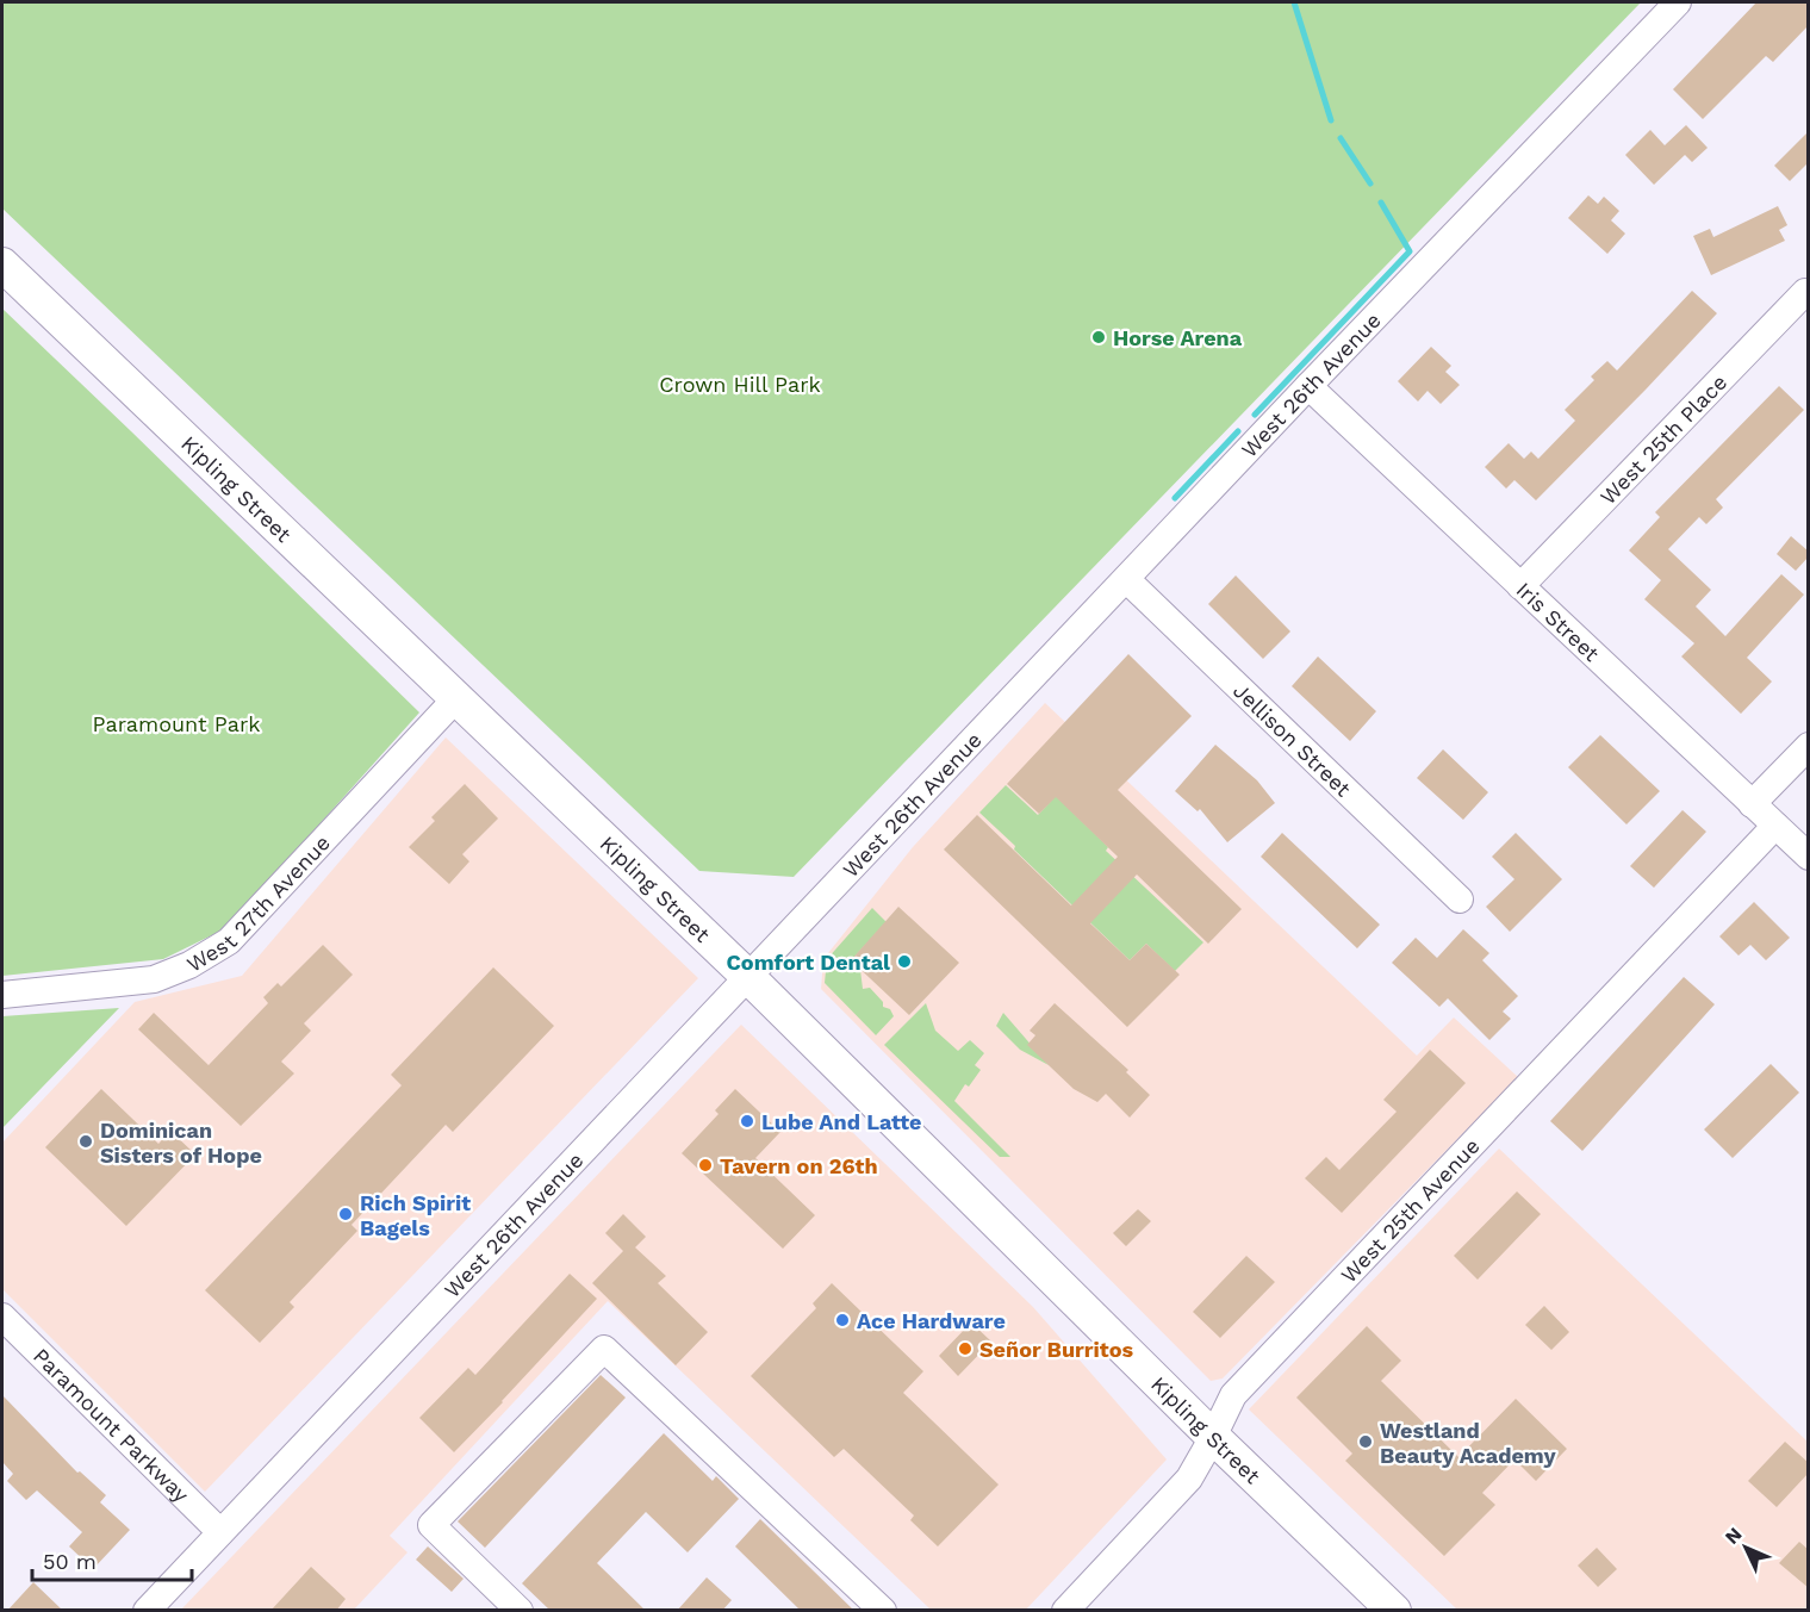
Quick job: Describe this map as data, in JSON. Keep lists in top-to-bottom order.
{
  "streets": {
    "main road": ["Kipling Street"],
    "street": [
      "West 26th Avenue",
      "West 25th Place",
      "Iris Street",
      "Jellison Street",
      "West 27th Avenue",
      "West 25th Avenue",
      "Paramount Parkway"
    ]
  },
  "crossings": [
    ["West 26th Avenue", "Kipling Street"],
    ["West 26th Avenue", "Iris Street"],
    ["West 26th Avenue", "Jellison Street"],
    ["West 26th Avenue", "Paramount Parkway"],
    ["West 25th Place", "Iris Street"],
    ["Kipling Street", "West 27th Avenue"],
    ["Kipling Street", "West 25th Avenue"],
    ["Iris Street", "West 25th Avenue"]
  ],
  "parks": ["Crown Hill Park", "Paramount Park"],
  "places": [
    "Horse Arena",
    "Comfort Dental",
    "Lube And Latte",
    "Dominican Sisters of Hope",
    "Tavern on 26th",
    "Rich Spirit Bagels",
    "Ace Hardware",
    "Señor Burritos",
    "Westland Beauty Academy"
  ],
  "scale_bar": "50 m",
  "north": "top left"
}
